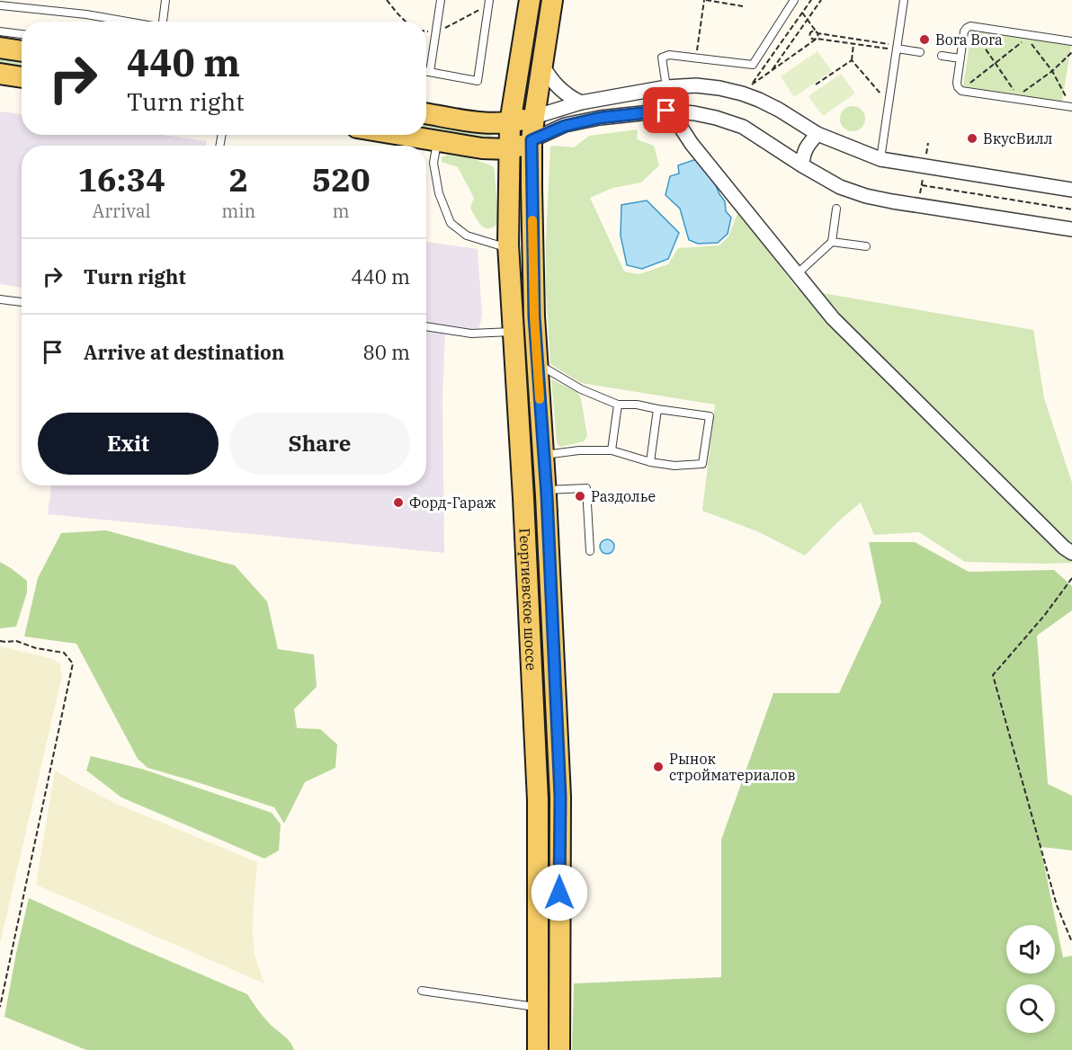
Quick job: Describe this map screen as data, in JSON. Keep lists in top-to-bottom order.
{
  "streets": {
    "main road": ["Георгиевское шоссе"]
  },
  "places": [
    "Bora Bora",
    "ВкусВилл",
    "Раздолье",
    "Форд-Гараж",
    "Рынок стройматериалов"
  ],
  "page": {
    "turn": ["440 m", "Turn right"],
    "eta": [
      "16:34",
      "Arrival",
      "2",
      "min",
      "520",
      "m"
    ],
    "list": [
      {
        "name": "Turn right",
        "value": "440 m"
      },
      {
        "name": "Arrive at destination",
        "value": "80 m"
      }
    ],
    "buttons": ["Exit", "Share"]
  }
}
